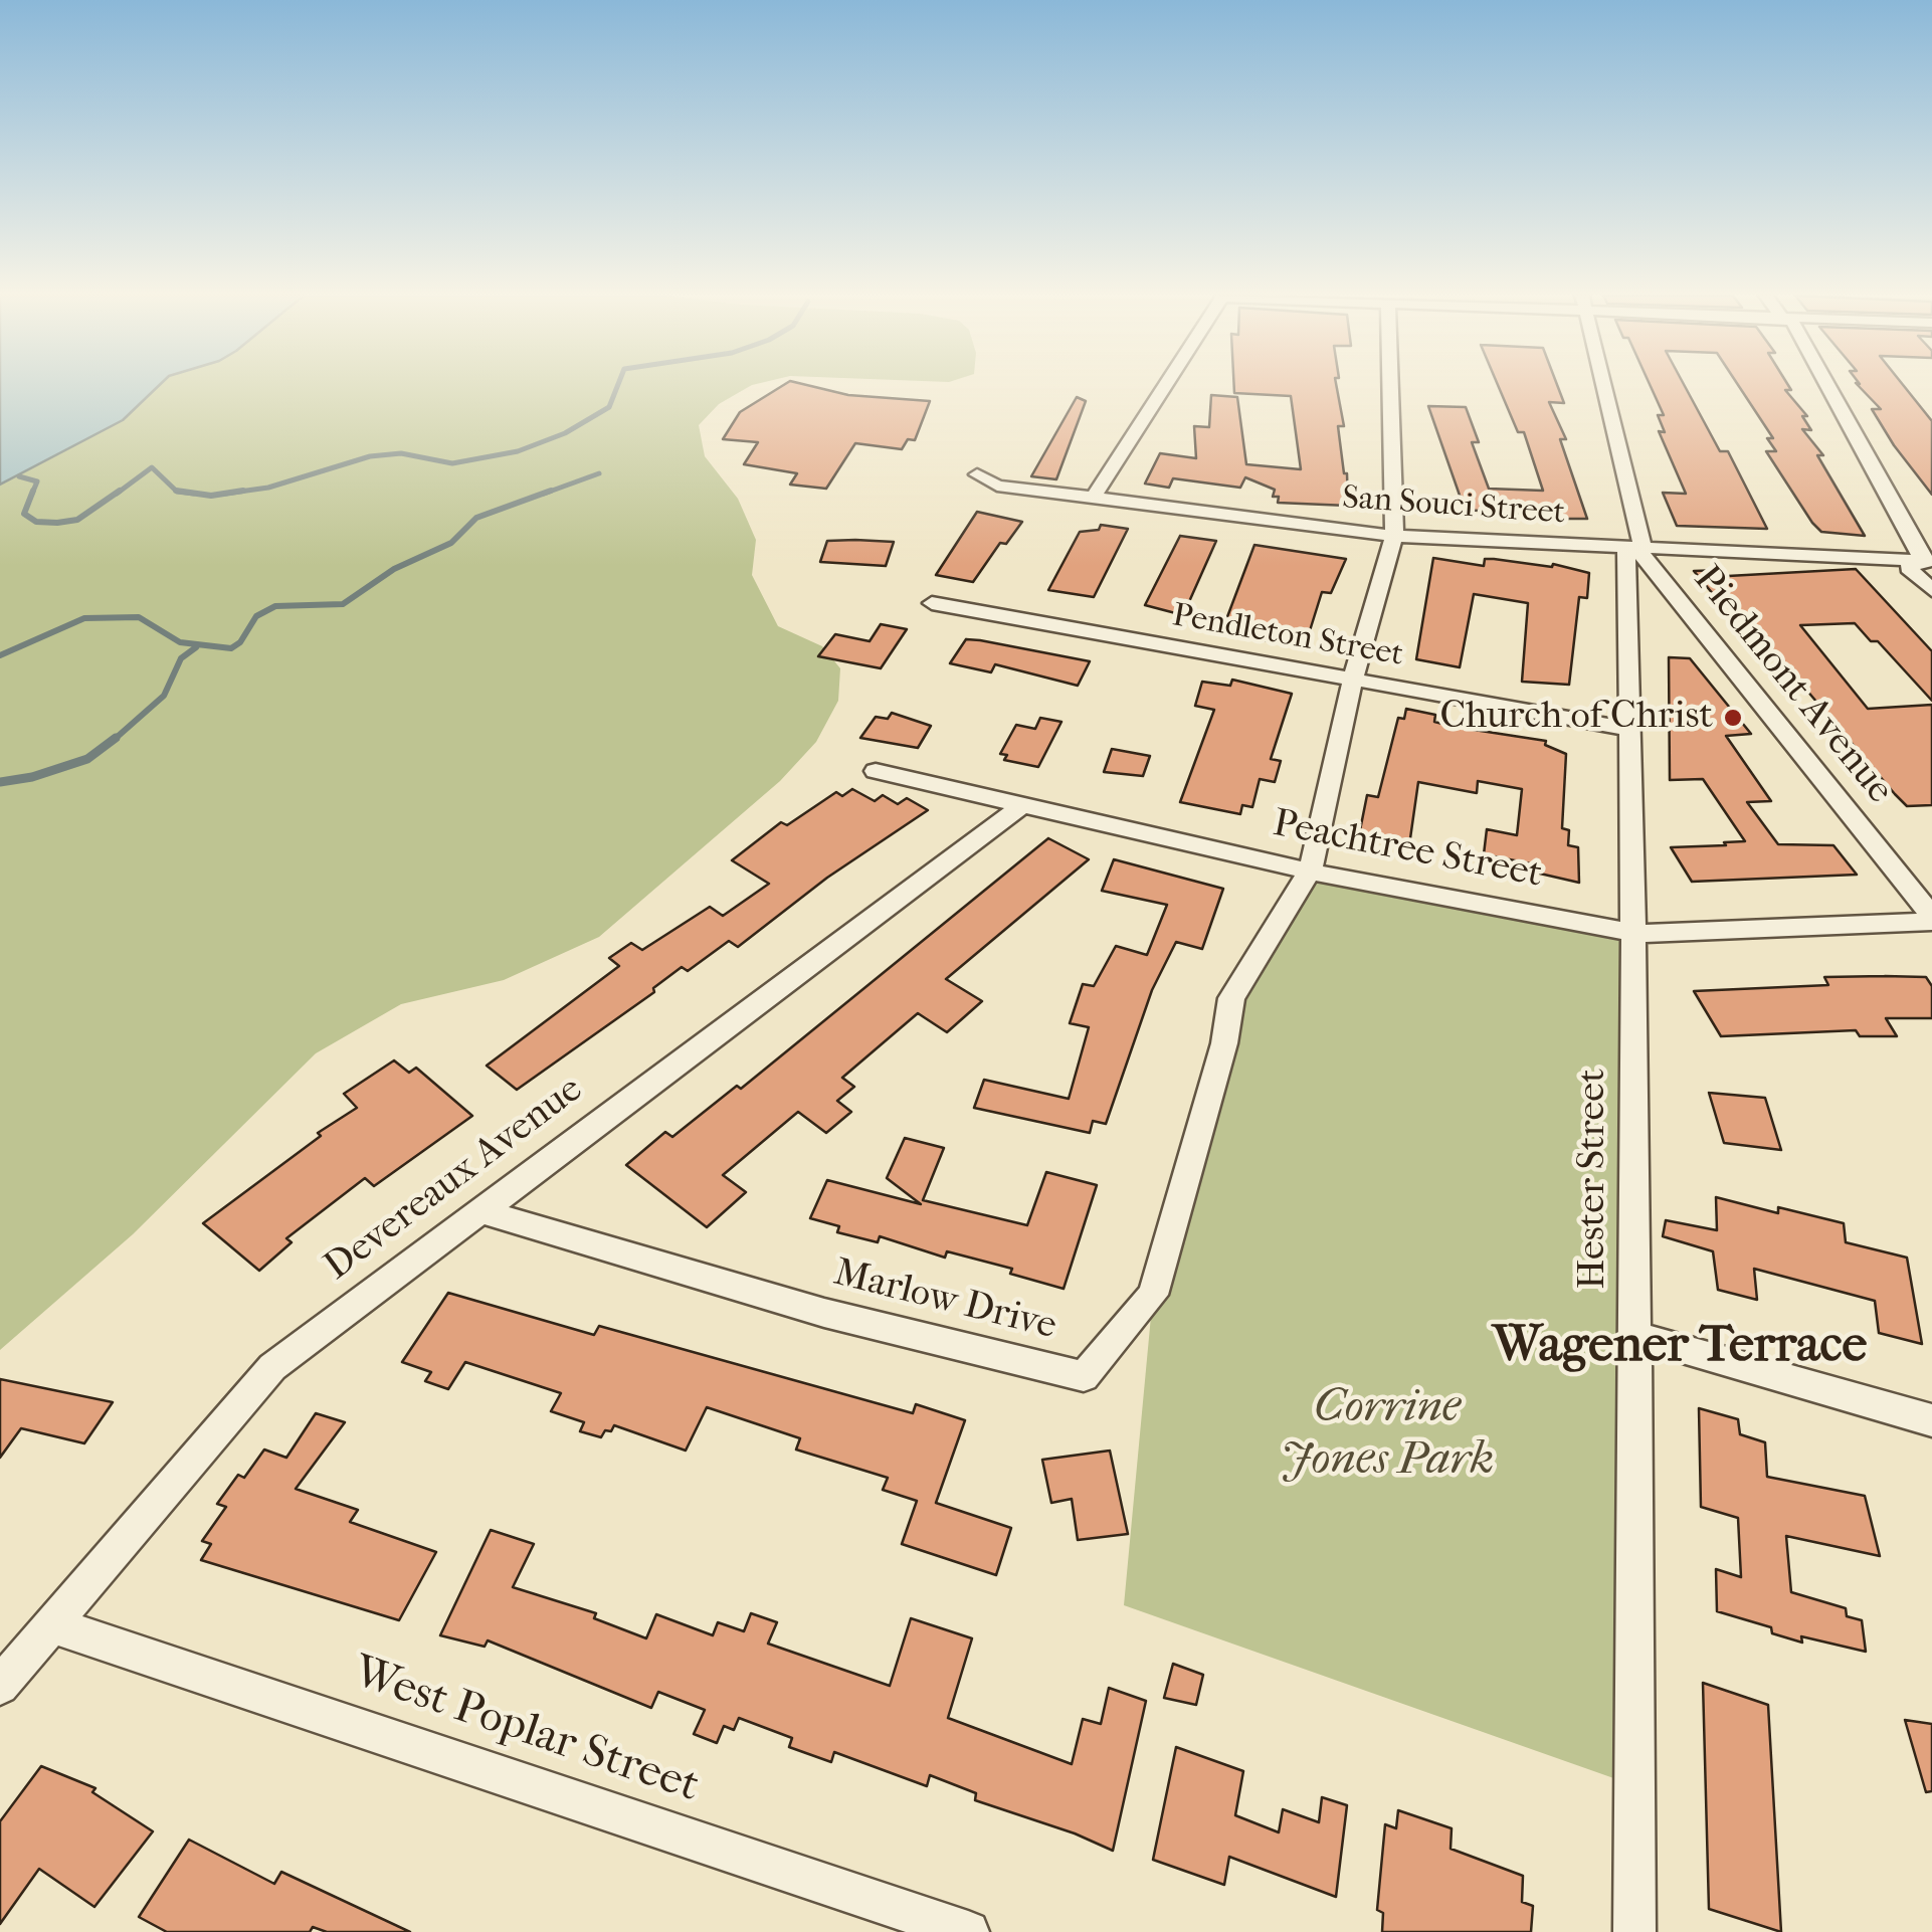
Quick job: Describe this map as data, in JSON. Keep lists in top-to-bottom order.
{
  "streets": {
    "street": [
      "San Souci Street",
      "Pendleton Street",
      "Piedmont Avenue",
      "Peachtree Street",
      "Devereaux Avenue",
      "Hester Street",
      "Marlow Drive",
      "West Poplar Street"
    ]
  },
  "crossings": [
    ["San Souci Street", "Piedmont Avenue"],
    ["San Souci Street", "Hester Street"],
    ["Pendleton Street", "Hester Street"],
    ["Piedmont Avenue", "Peachtree Street"],
    ["Piedmont Avenue", "Hester Street"],
    ["Peachtree Street", "Devereaux Avenue"],
    ["Peachtree Street", "Hester Street"],
    ["Peachtree Street", "Marlow Drive"],
    ["Devereaux Avenue", "Marlow Drive"],
    ["Devereaux Avenue", "West Poplar Street"]
  ],
  "districts": ["Wagener Terrace"],
  "parks": ["Corrine Jones Park"],
  "places": ["Church of Christ"]
}
